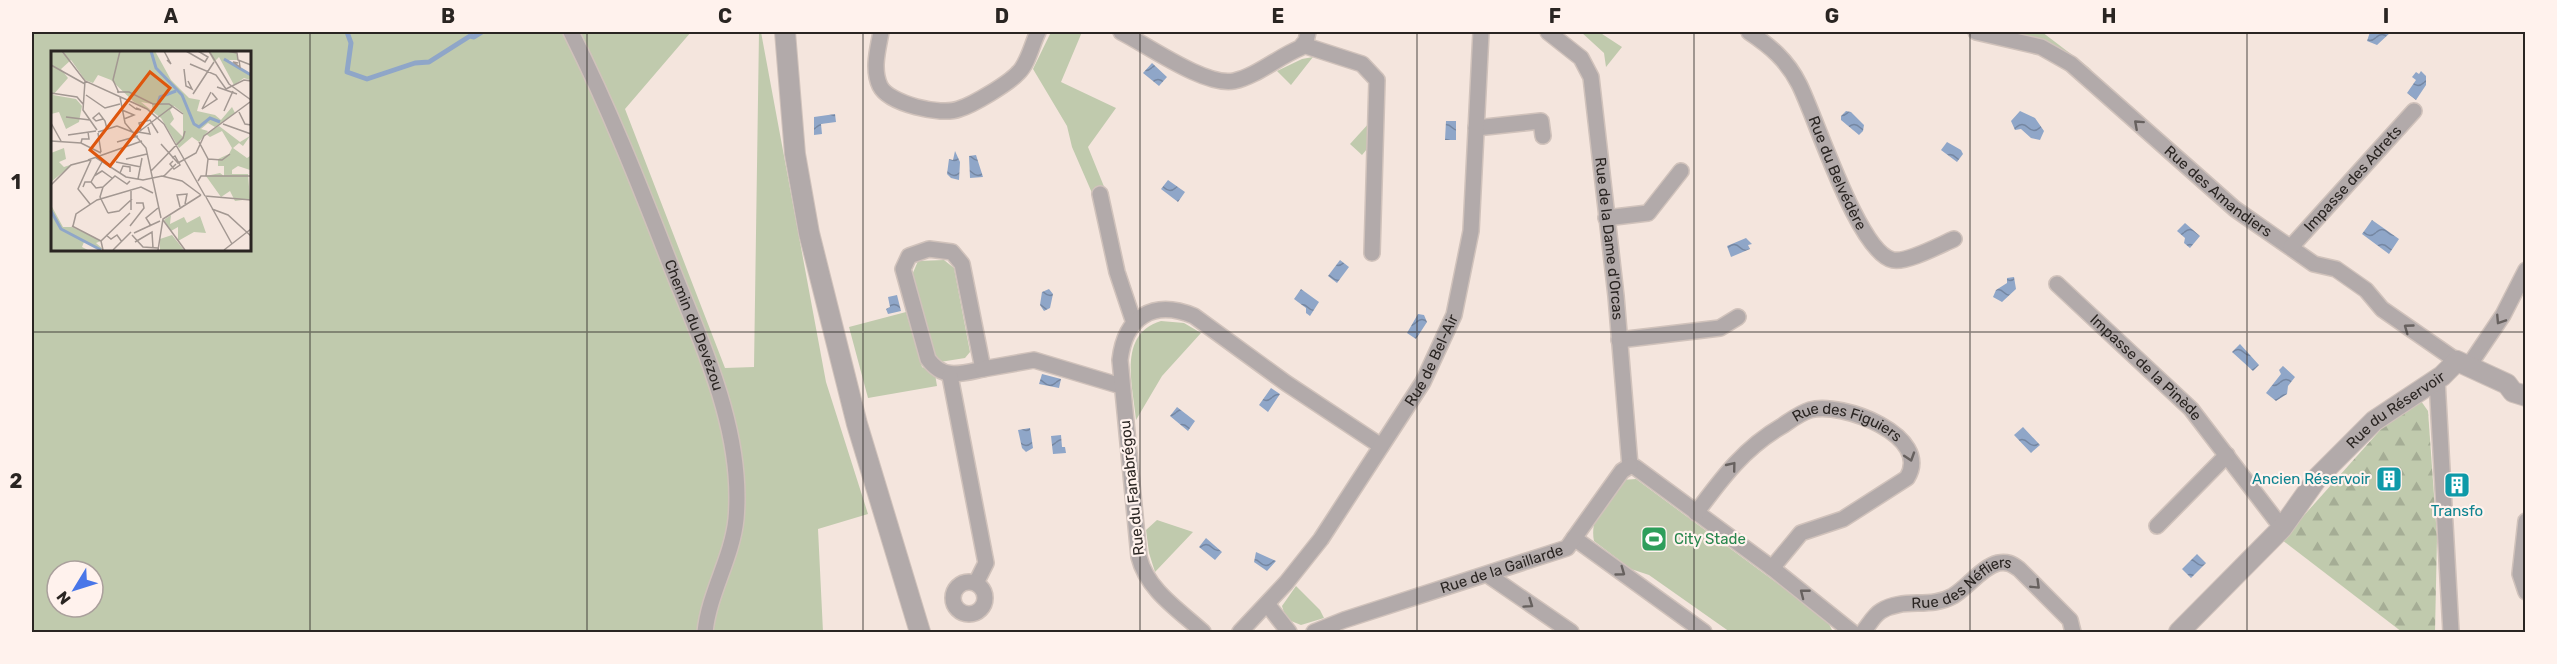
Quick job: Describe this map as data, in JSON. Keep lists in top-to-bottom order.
{
  "streets": {
    "street": [
      "Rue du Belvédère",
      "Impasse des Adrets",
      "Rue des Amandiers",
      "Rue de la Dame d'Orcas",
      "Chemin du Devézou",
      "Rue de Bel-Air",
      "Impasse de la Pinède",
      "Rue du Réservoir",
      "Rue des Figuiers",
      "Rue du Fanabrégou",
      "Rue de la Gaillarde",
      "Rue des Néfliers"
    ]
  },
  "crossings": [
    ["Impasse des Adrets", "Rue des Amandiers"],
    ["Rue des Amandiers", "Rue du Réservoir"],
    ["Rue de la Dame d'Orcas", "Rue de la Gaillarde"],
    ["Impasse de la Pinède", "Rue du Réservoir"]
  ],
  "one_way": ["Rue des Amandiers", "Rue des Néfliers"],
  "places": {
    "building": ["Ancien Réservoir", "Transfo"],
    "sports": ["City Stade"]
  },
  "north": "bottom left",
  "grid": {
    "columns": [
      "A",
      "B",
      "C",
      "D",
      "E",
      "F",
      "G",
      "H",
      "I"
    ],
    "rows": ["1", "2"]
  }
}
